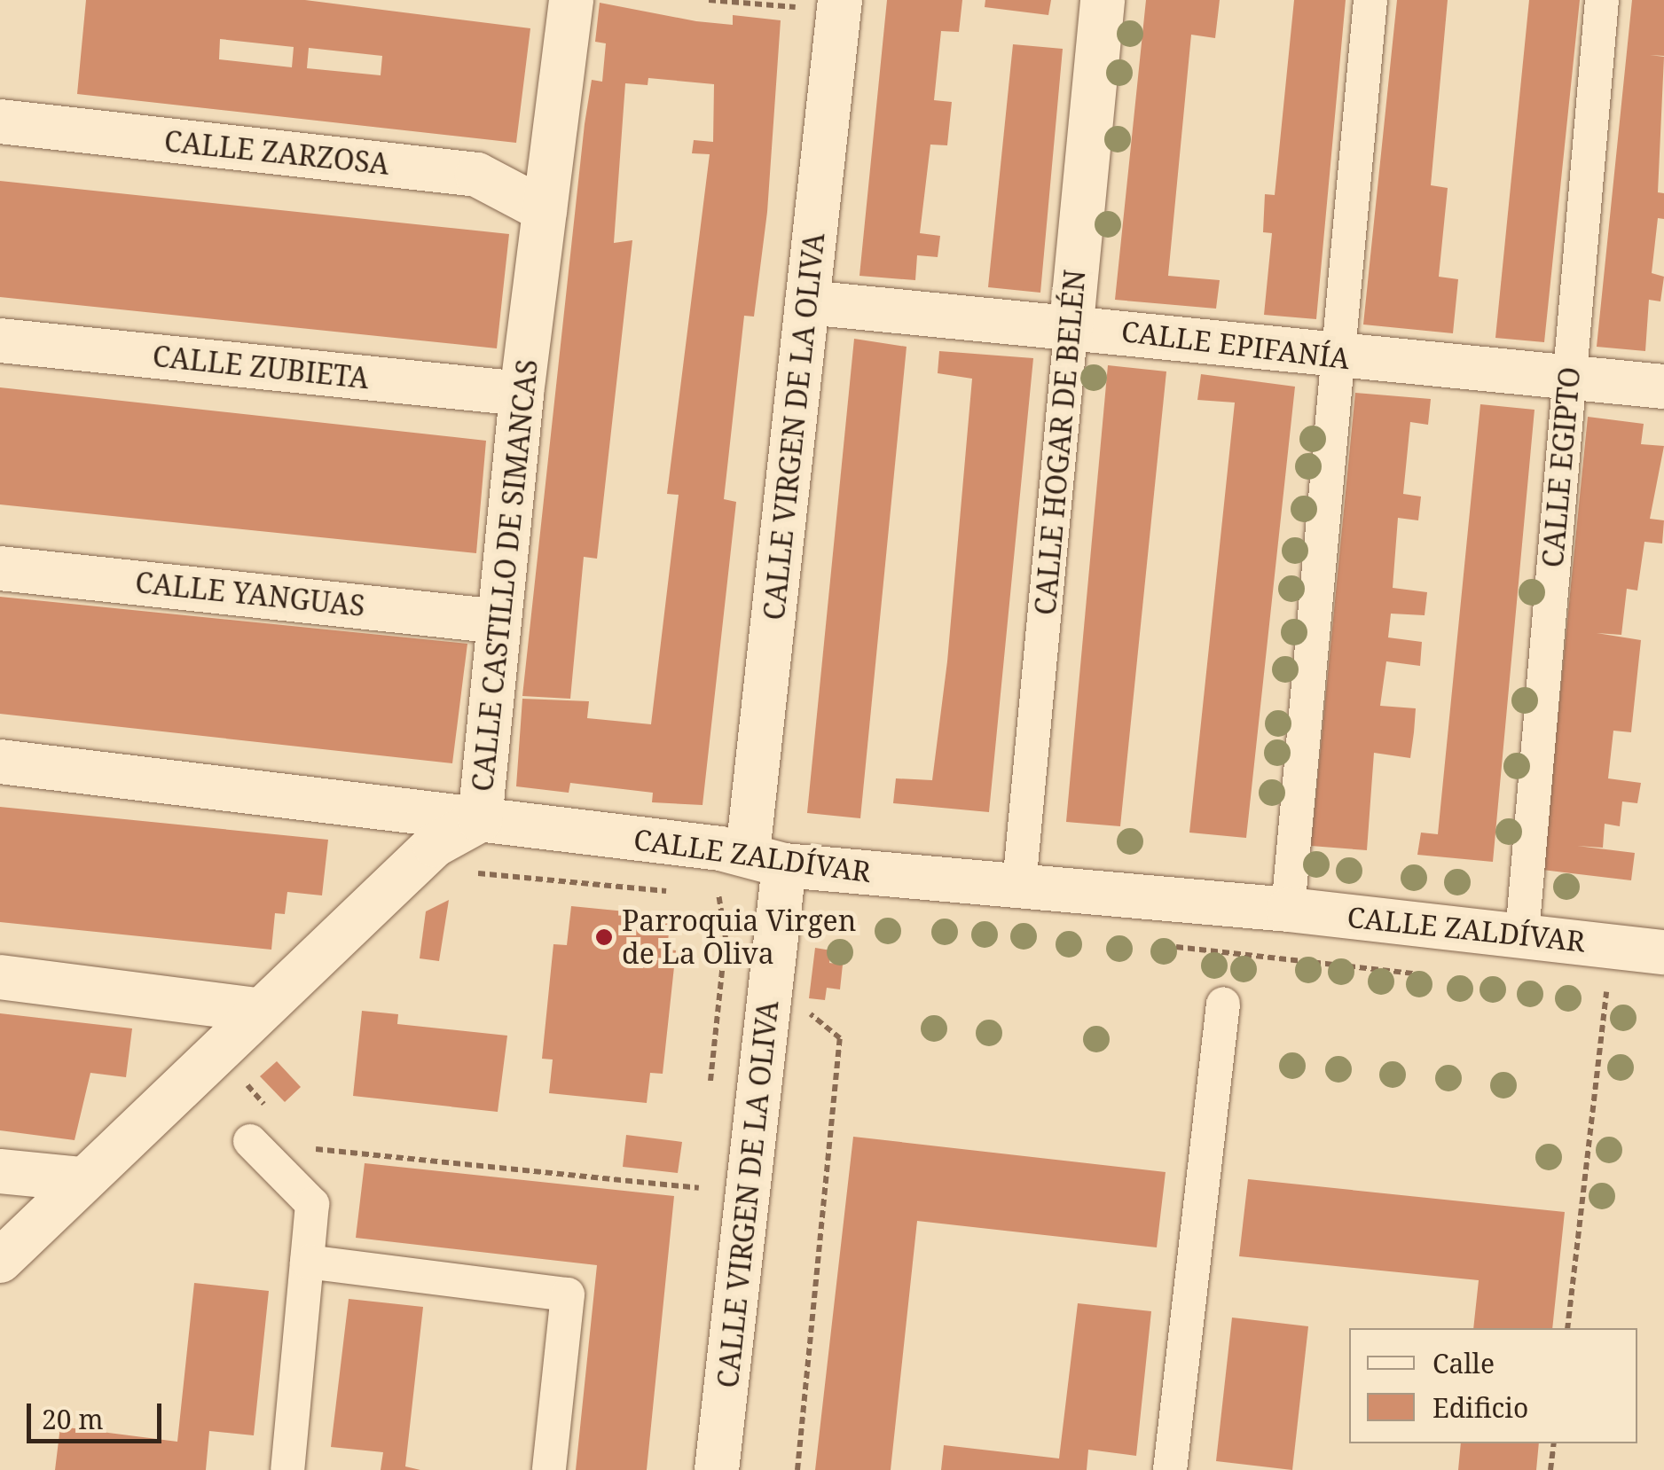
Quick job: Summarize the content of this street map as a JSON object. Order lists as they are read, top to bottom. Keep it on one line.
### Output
{"streets":{"street":["CALLE ZARZOSA","CALLE EPIFANÍA","CALLE ZUBIETA","CALLE VIRGEN DE LA OLIVA","CALLE HOGAR DE BELÉN","CALLE EGIPTO","CALLE CASTILLO DE SIMANCAS","CALLE YANGUAS","CALLE ZALDÍVAR"]},"crossings":[["CALLE ZARZOSA","CALLE CASTILLO DE SIMANCAS"],["CALLE EPIFANÍA","CALLE VIRGEN DE LA OLIVA"],["CALLE EPIFANÍA","CALLE HOGAR DE BELÉN"],["CALLE EPIFANÍA","CALLE EGIPTO"],["CALLE ZUBIETA","CALLE CASTILLO DE SIMANCAS"],["CALLE VIRGEN DE LA OLIVA","CALLE ZALDÍVAR"],["CALLE HOGAR DE BELÉN","CALLE ZALDÍVAR"],["CALLE EGIPTO","CALLE ZALDÍVAR"],["CALLE CASTILLO DE SIMANCAS","CALLE YANGUAS"],["CALLE CASTILLO DE SIMANCAS","CALLE ZALDÍVAR"]],"places":["Parroquia Virgen de La Oliva"],"legend":["Calle","Edificio"],"scale_bar":"20 m"}
